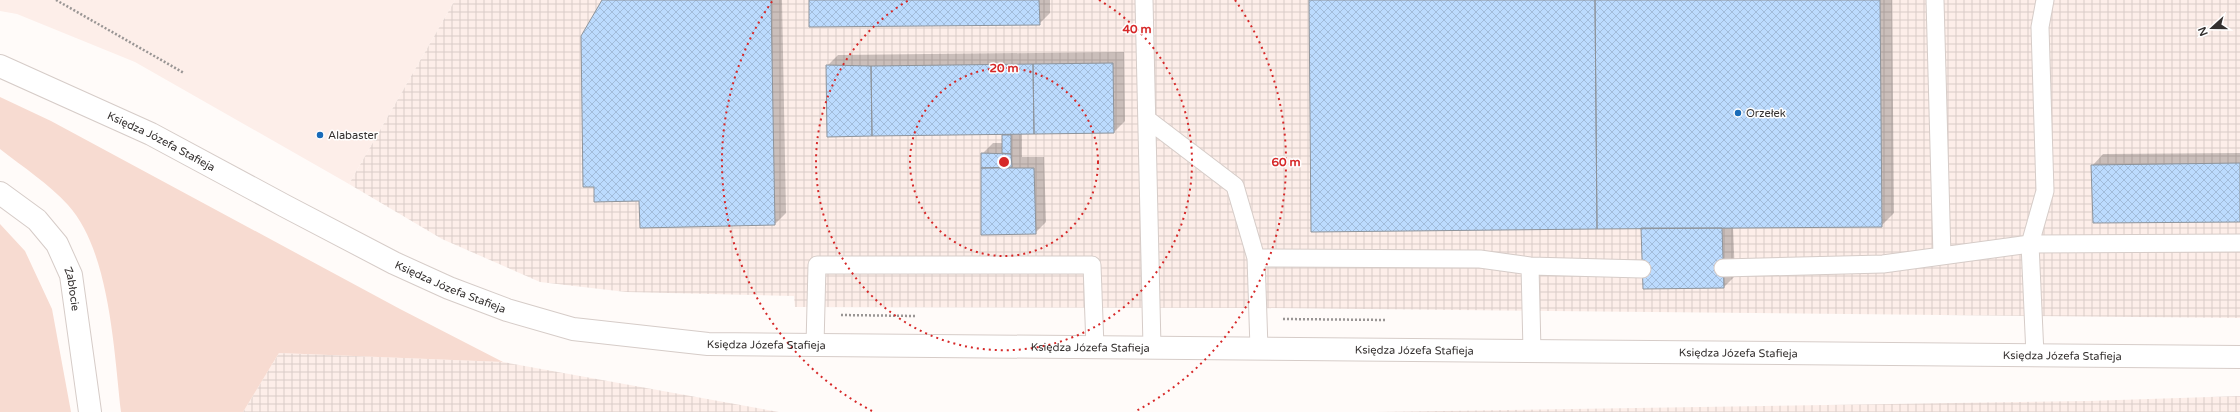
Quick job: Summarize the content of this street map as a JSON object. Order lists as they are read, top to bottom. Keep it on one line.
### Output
{"streets":{"street":["Księdza Józefa Stafieja","Zabłocie"]},"places":["Orzełek","Alabaster"],"north":"left","rings":["40 m","20 m","60 m"]}
